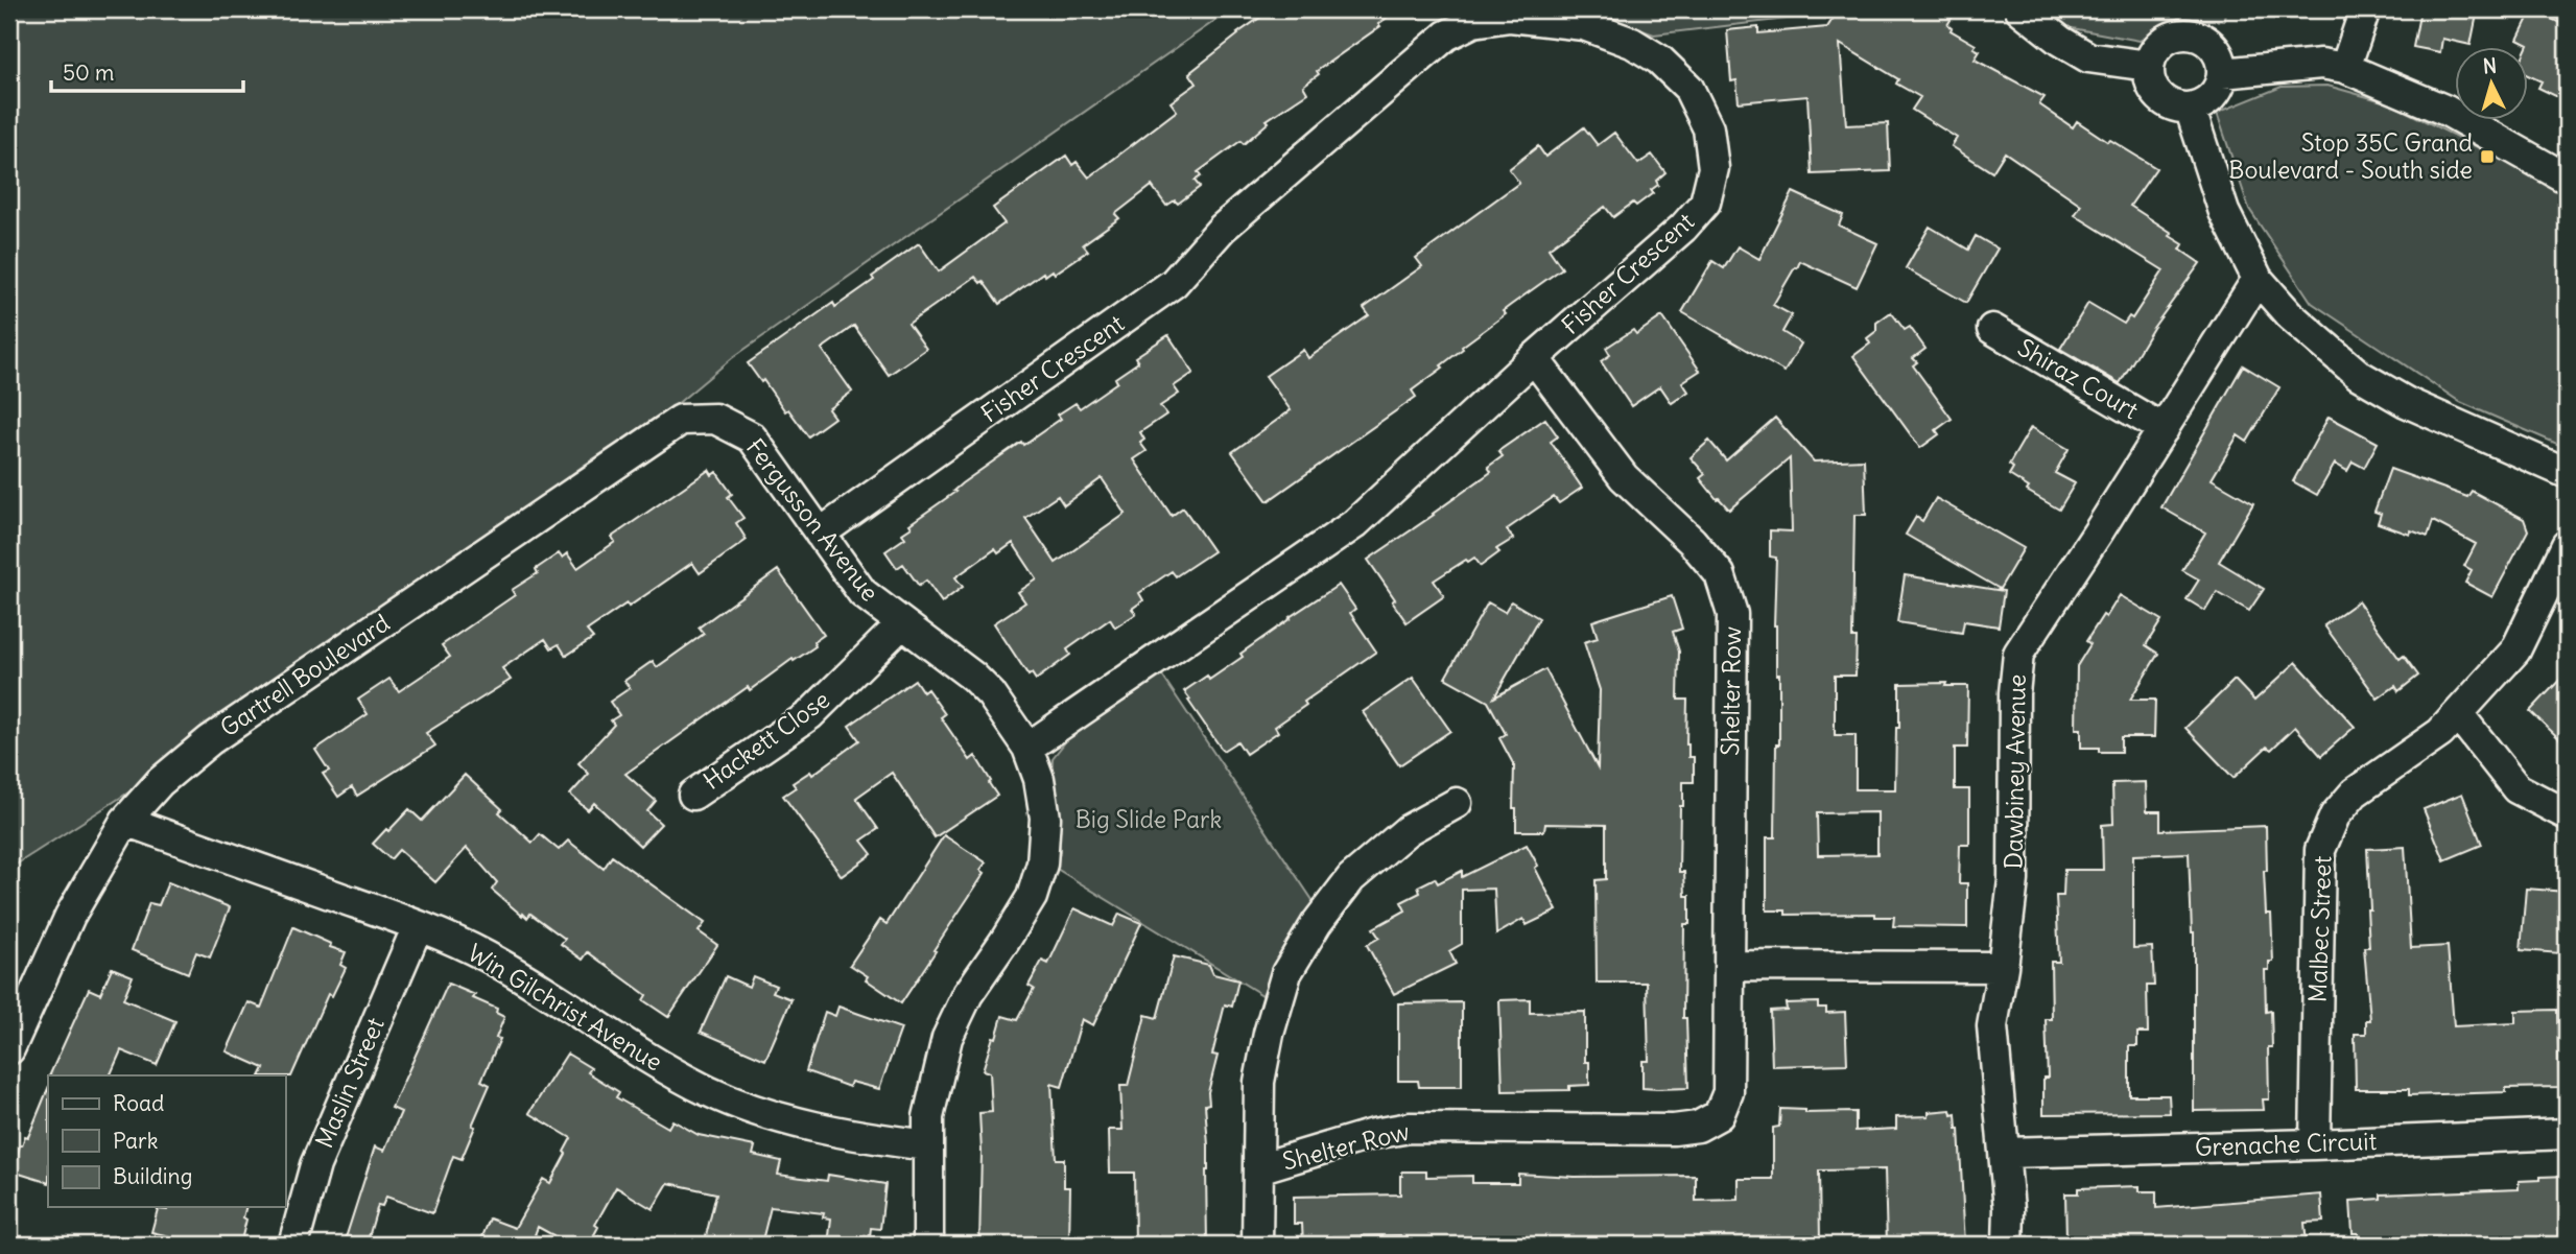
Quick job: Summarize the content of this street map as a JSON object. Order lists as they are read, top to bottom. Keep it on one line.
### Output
{"streets":{"street":["Fisher Crescent","Shiraz Court","Fergusson Avenue","Gartrell Boulevard","Shelter Row","Hackett Close","Dawbiney Avenue","Malbec Street","Win Gilchrist Avenue","Maslin Street","Grenache Circuit"]},"crossings":[["Fisher Crescent","Fergusson Avenue"],["Fisher Crescent","Shelter Row"],["Shiraz Court","Dawbiney Avenue"],["Fergusson Avenue","Gartrell Boulevard"],["Fergusson Avenue","Hackett Close"],["Fergusson Avenue","Win Gilchrist Avenue"],["Gartrell Boulevard","Win Gilchrist Avenue"],["Dawbiney Avenue","Grenache Circuit"],["Malbec Street","Grenache Circuit"],["Win Gilchrist Avenue","Maslin Street"]],"parks":["Big Slide Park"],"places":{"transit":["Stop 35C Grand Boulevard - South side"]},"legend":["Road","Park","Building"],"scale_bar":"50 m","north":"top"}
